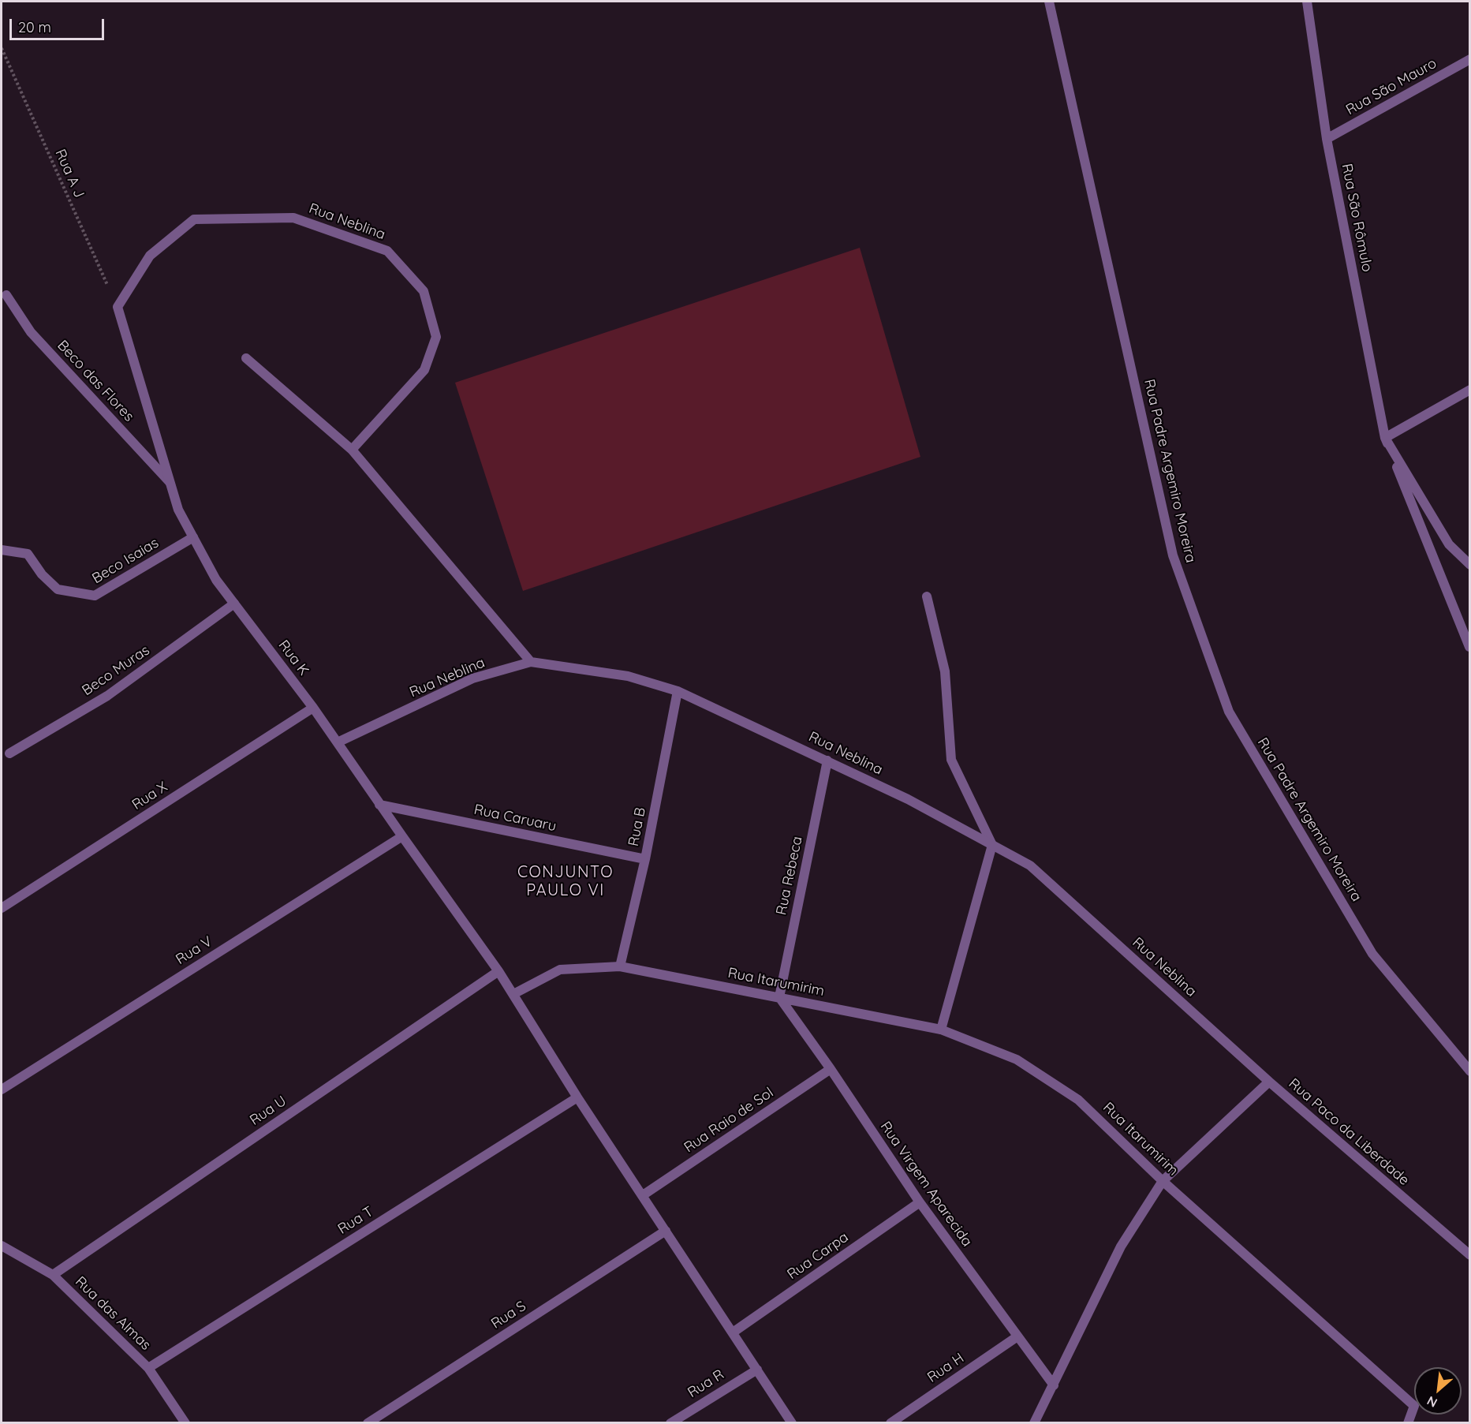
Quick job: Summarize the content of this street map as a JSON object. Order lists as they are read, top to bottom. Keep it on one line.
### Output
{"streets":{"street":["Rua São Mauro","Rua São Rômulo","Rua Neblina","Beco das Flores","Rua Padre Argemiro Moreira","Beco Isaias","Rua K","Beco Muras","Rua X","Rua Caruaru","Rua B","Rua Rebeca","Rua V","Rua Itarumirim","Rua U","Rua Raio de Sol","Rua Paco da Liberdade","Rua Virgem Aparecida","Rua T","Rua Carpa","Rua das Almas","Rua S","Rua H","Rua R"],"path":["Rua A J"]},"crossings":[["Rua São Mauro","Rua São Rômulo"],["Rua A J","Rua Neblina"],["Rua A J","Rua K"],["Rua Neblina","Rua K"],["Rua Neblina","Rua B"],["Rua Neblina","Rua Rebeca"],["Rua Neblina","Rua Paco da Liberdade"],["Beco das Flores","Rua K"],["Beco Isaias","Rua K"],["Rua K","Beco Muras"],["Rua K","Rua X"],["Rua K","Rua Caruaru"],["Rua K","Rua V"],["Rua K","Rua Itarumirim"],["Rua K","Rua U"],["Rua Caruaru","Rua B"],["Rua B","Rua Itarumirim"],["Rua Rebeca","Rua Itarumirim"],["Rua Rebeca","Rua Virgem Aparecida"],["Rua Itarumirim","Rua Paco da Liberdade"],["Rua Itarumirim","Rua Virgem Aparecida"],["Rua U","Rua das Almas"],["Rua Raio de Sol","Rua Virgem Aparecida"],["Rua Paco da Liberdade","Rua Virgem Aparecida"],["Rua Virgem Aparecida","Rua Carpa"],["Rua Virgem Aparecida","Rua H"],["Rua T","Rua das Almas"]],"districts":["CONJUNTO PAULO VI"],"scale_bar":"20 m","north":"bottom left"}
